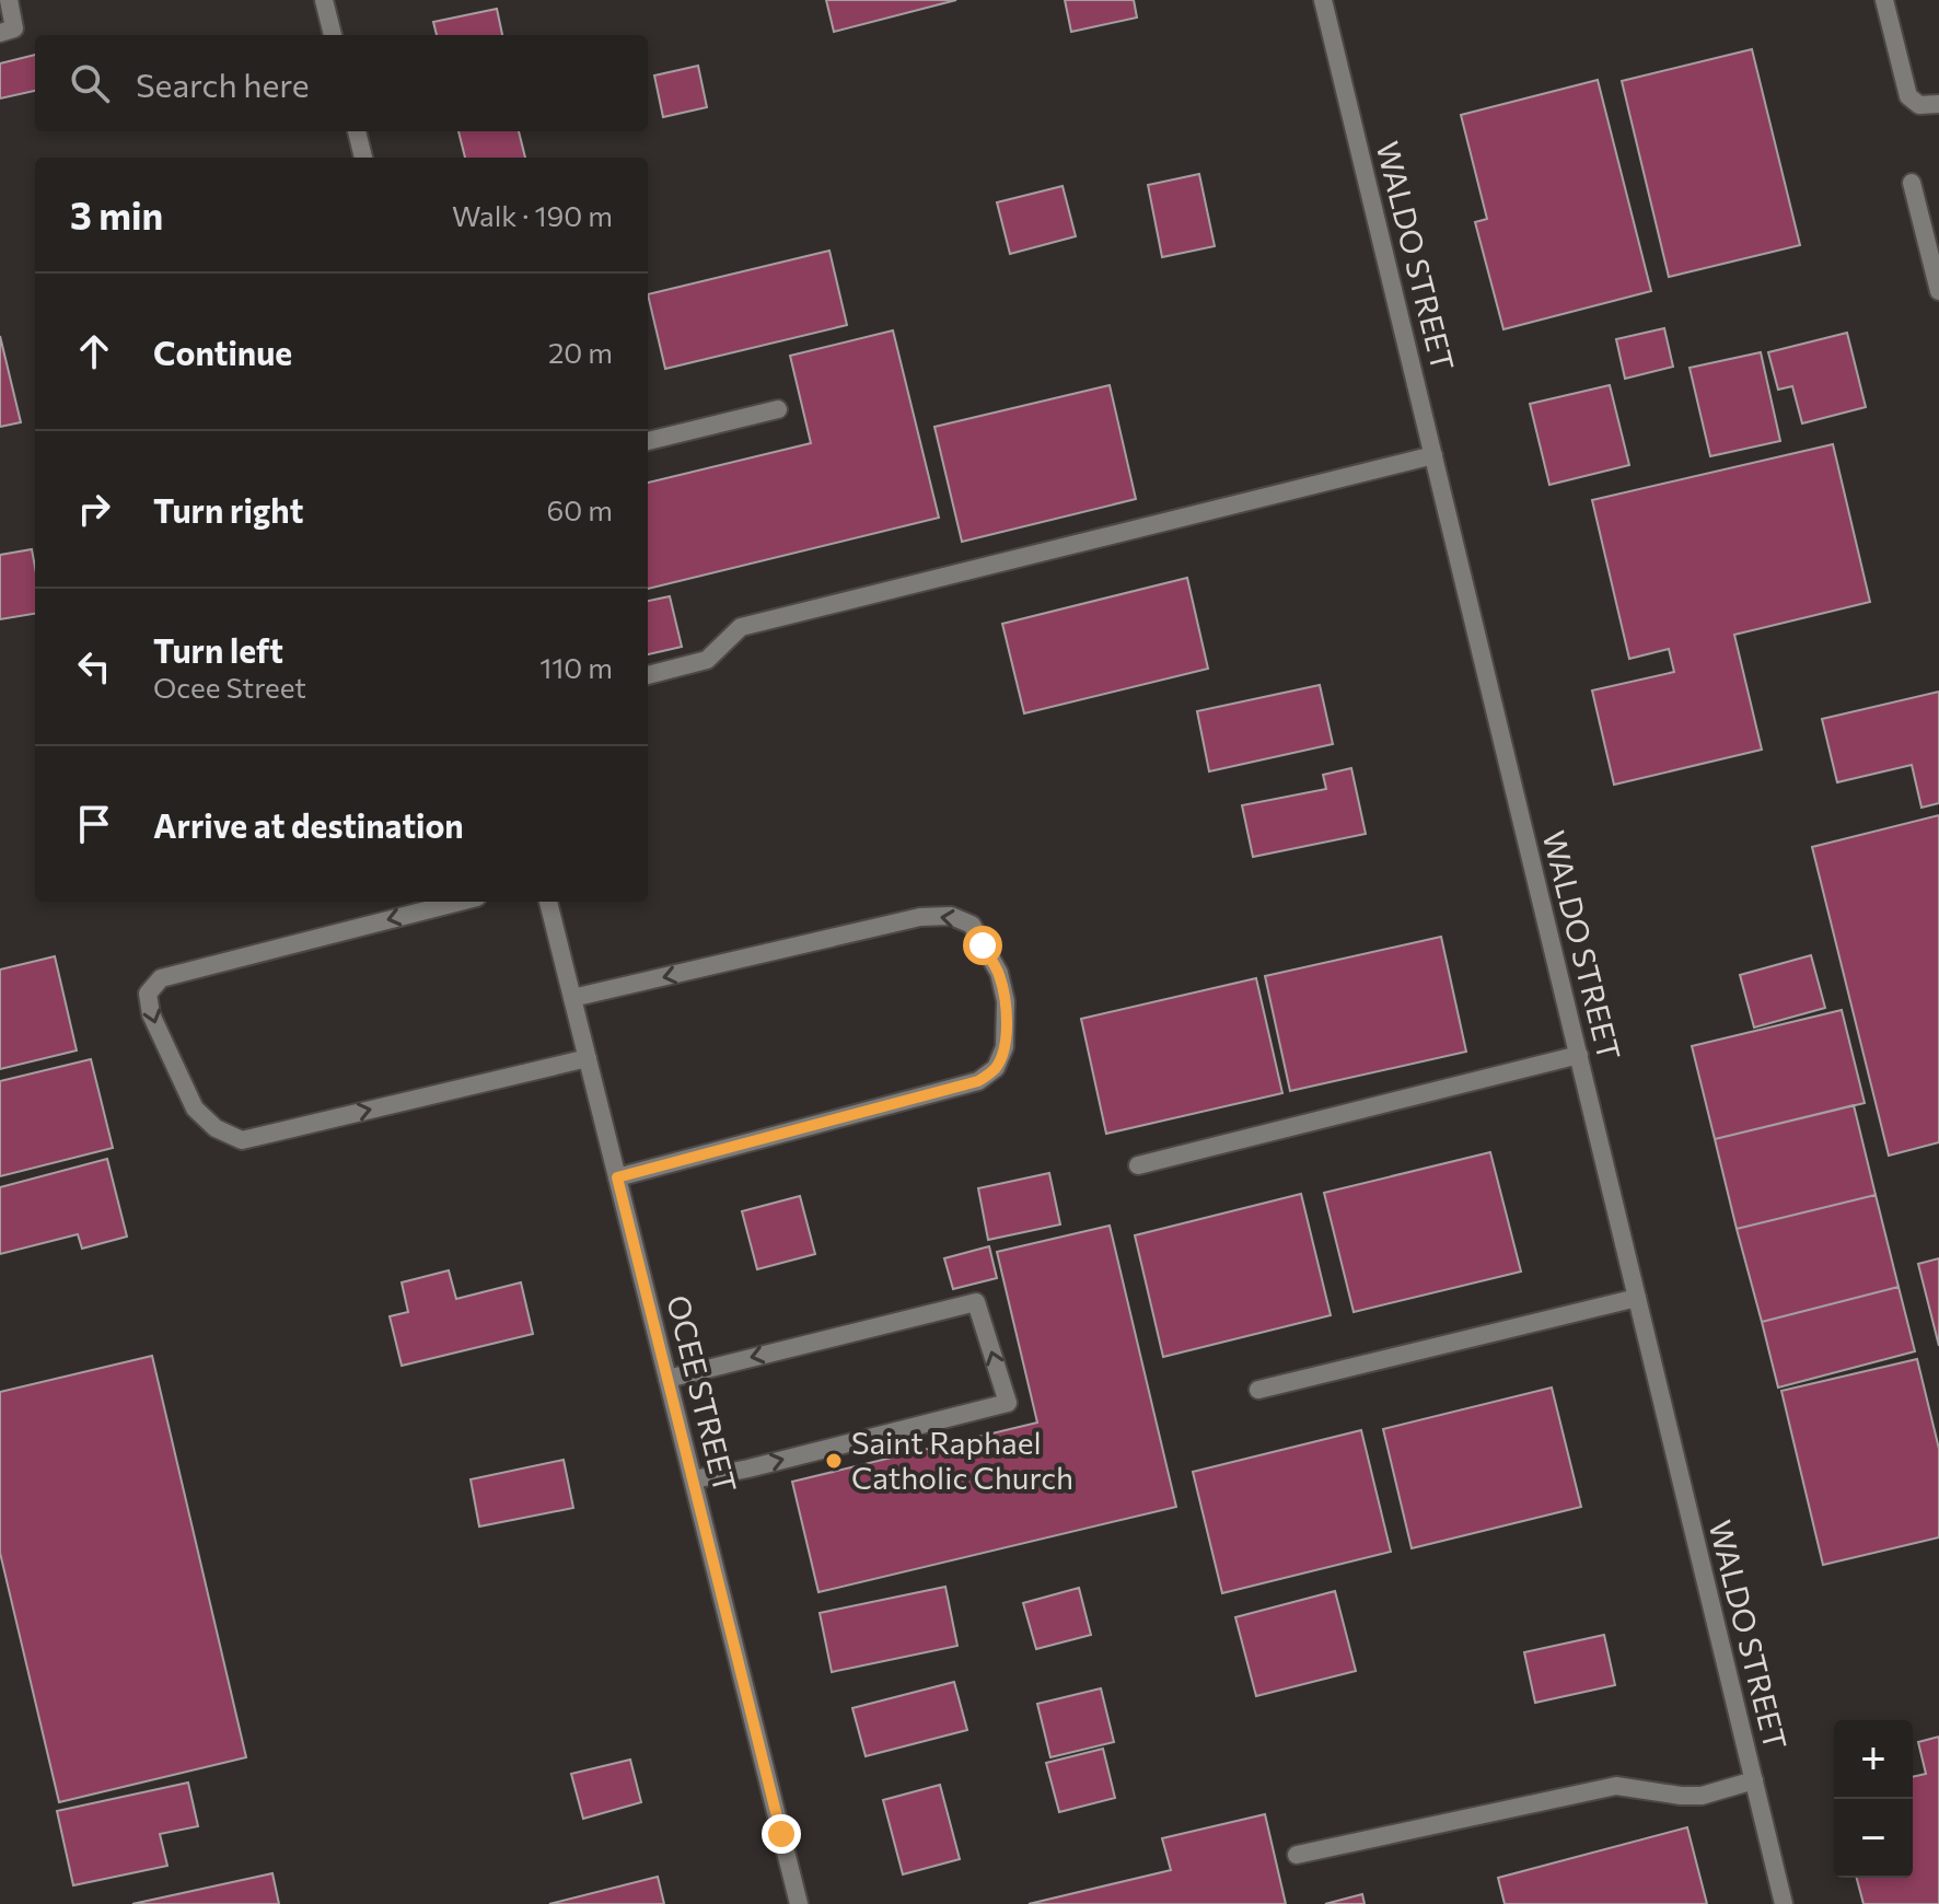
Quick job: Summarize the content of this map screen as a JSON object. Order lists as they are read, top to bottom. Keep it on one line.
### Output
{"streets":{"street":["WALDO STREET","OCEE STREET"]},"places":["Saint Raphael Catholic Church"],"page":{"search":"Search here","heading":["3 min","Walk · 190 m"],"list":[["Continue","20 m"],["Turn right","60 m"],["Turn left","Ocee Street","110 m"],"Arrive at destination"],"map_buttons":["+","−"]}}
